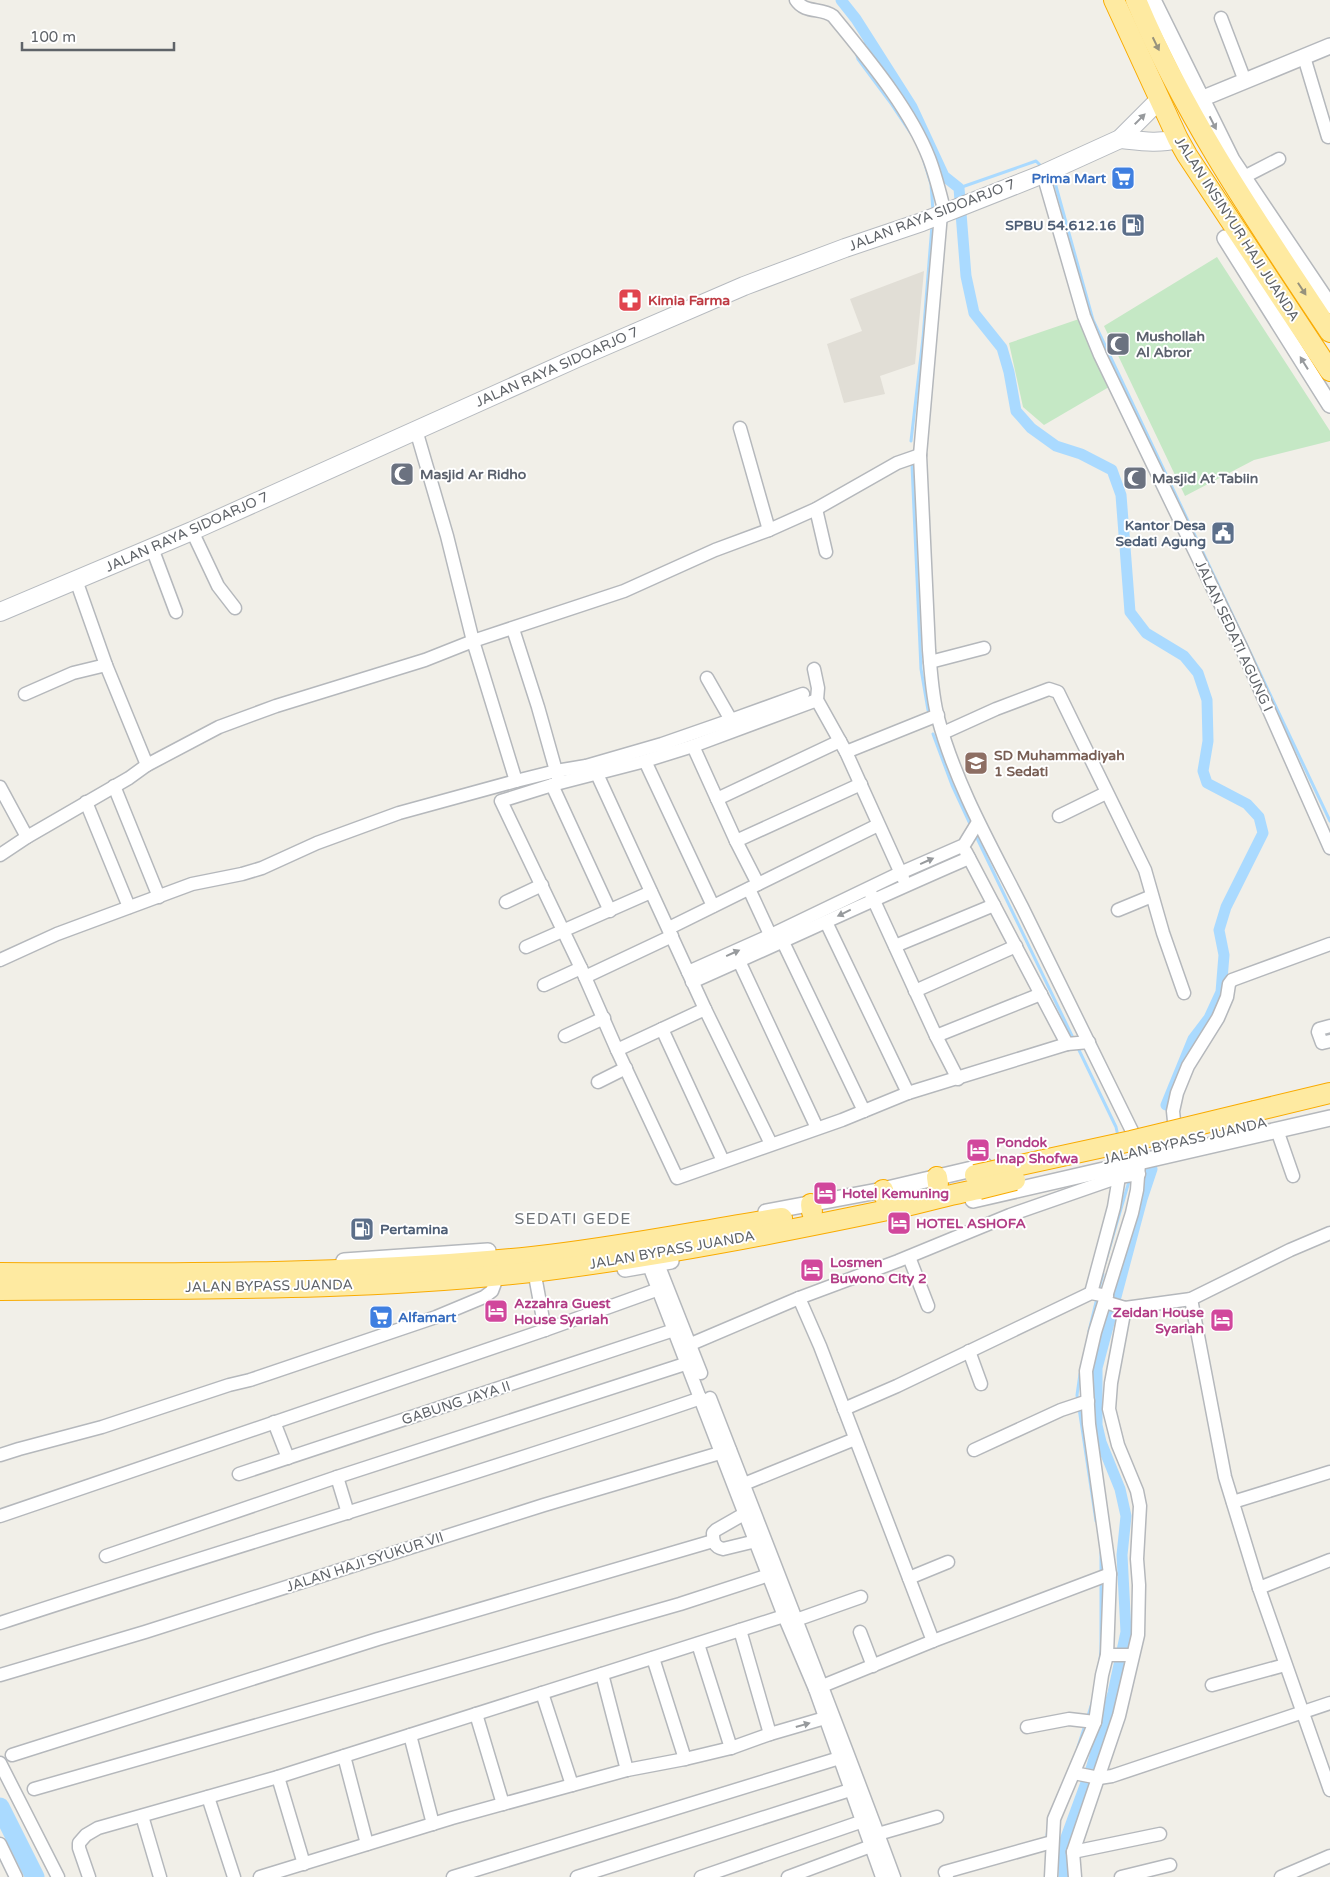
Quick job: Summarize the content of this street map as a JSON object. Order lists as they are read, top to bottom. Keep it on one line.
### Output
{"streets":{"highway":["JALAN INSINYUR HAJI JUANDA","JALAN BYPASS JUANDA"],"main road":["JALAN RAYA SIDOARJO 7"],"street":["JALAN SEDATI AGUNG I","GABUNG JAYA II","JALAN HAJI SYUKUR VII"]},"crossings":[["JALAN RAYA SIDOARJO 7","JALAN INSINYUR HAJI JUANDA"],["JALAN RAYA SIDOARJO 7","JALAN SEDATI AGUNG I"]],"districts":["SEDATI GEDE"],"places":{"supermarket":["Prima Mart","Alfamart"],"fuel station":["SPBU 54.612.16","Pertamina"],"pharmacy":["Kimia Farma"],"mosque":["Mushollah Al Abror","Masjid Ar Ridho","Masjid At Tabiin"],"public building":["Kantor Desa Sedati Agung"],"school or university":["SD Muhammadiyah 1 Sedati"],"hotel":["Pondok Inap Shofwa","Hotel Kemuning","HOTEL ASHOFA","Losmen Buwono City 2","Azzahra Guest House Syariah","Zeidan House Syariah"]},"scale_bar":"100 m"}
